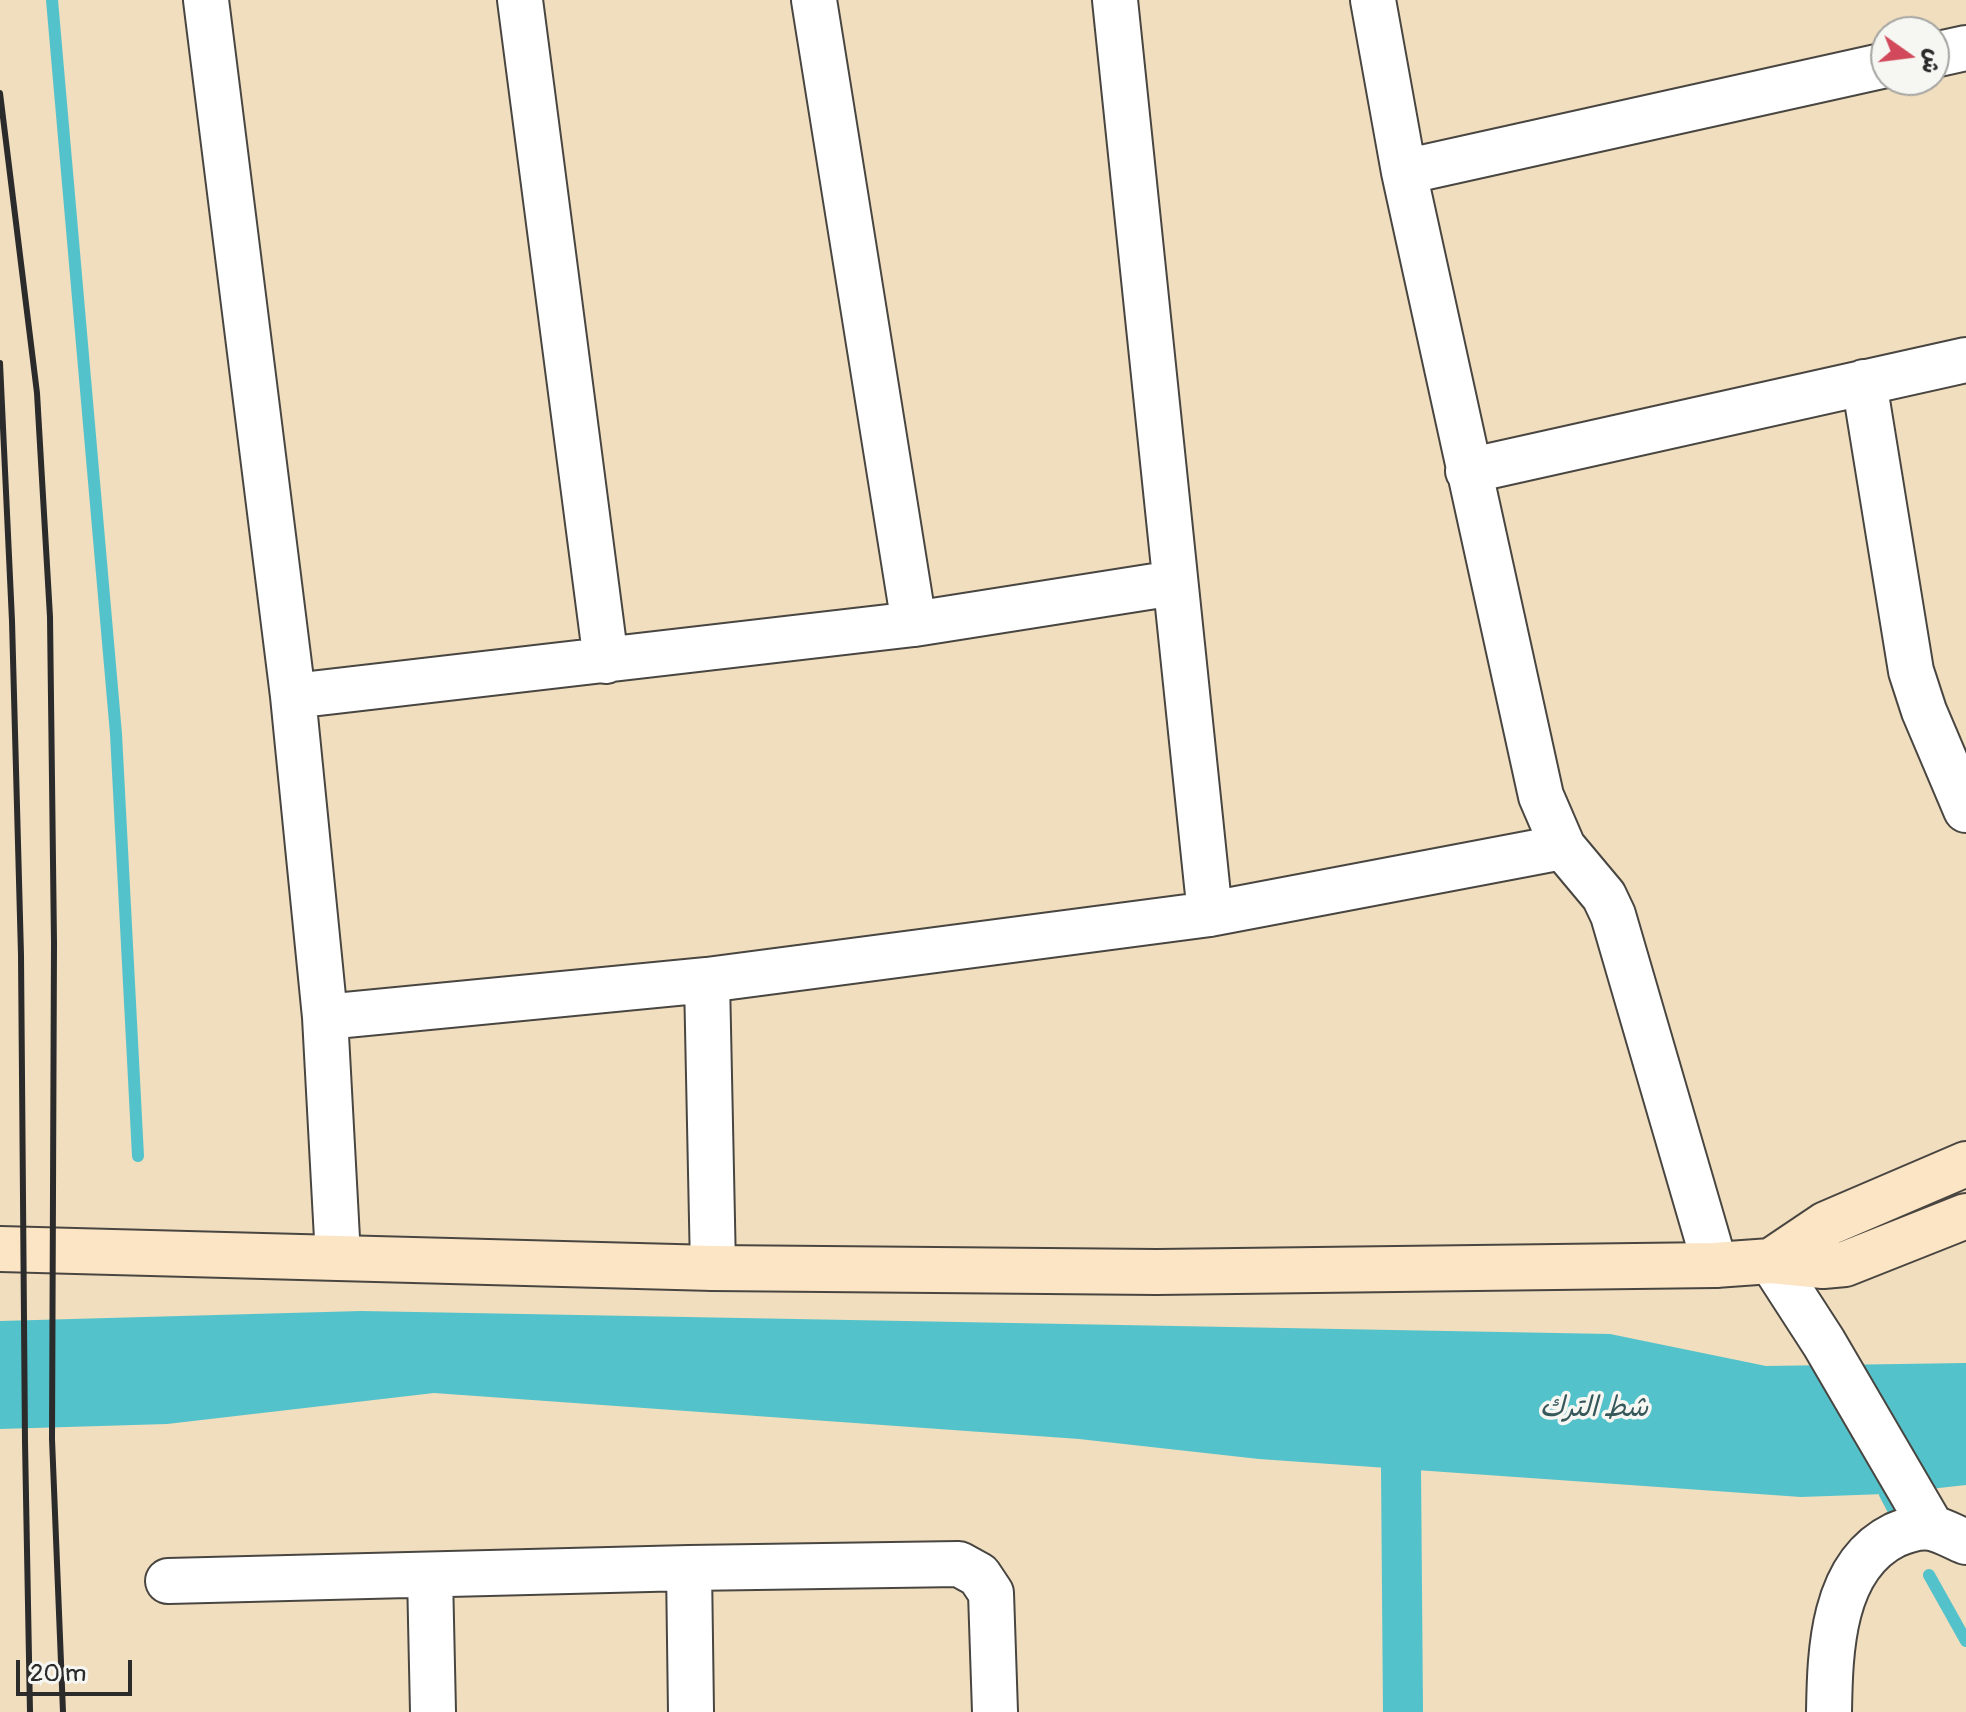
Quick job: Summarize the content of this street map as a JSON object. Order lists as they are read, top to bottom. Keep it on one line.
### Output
{"water":["شط الترك"],"scale_bar":"20 m","north":"right"}
